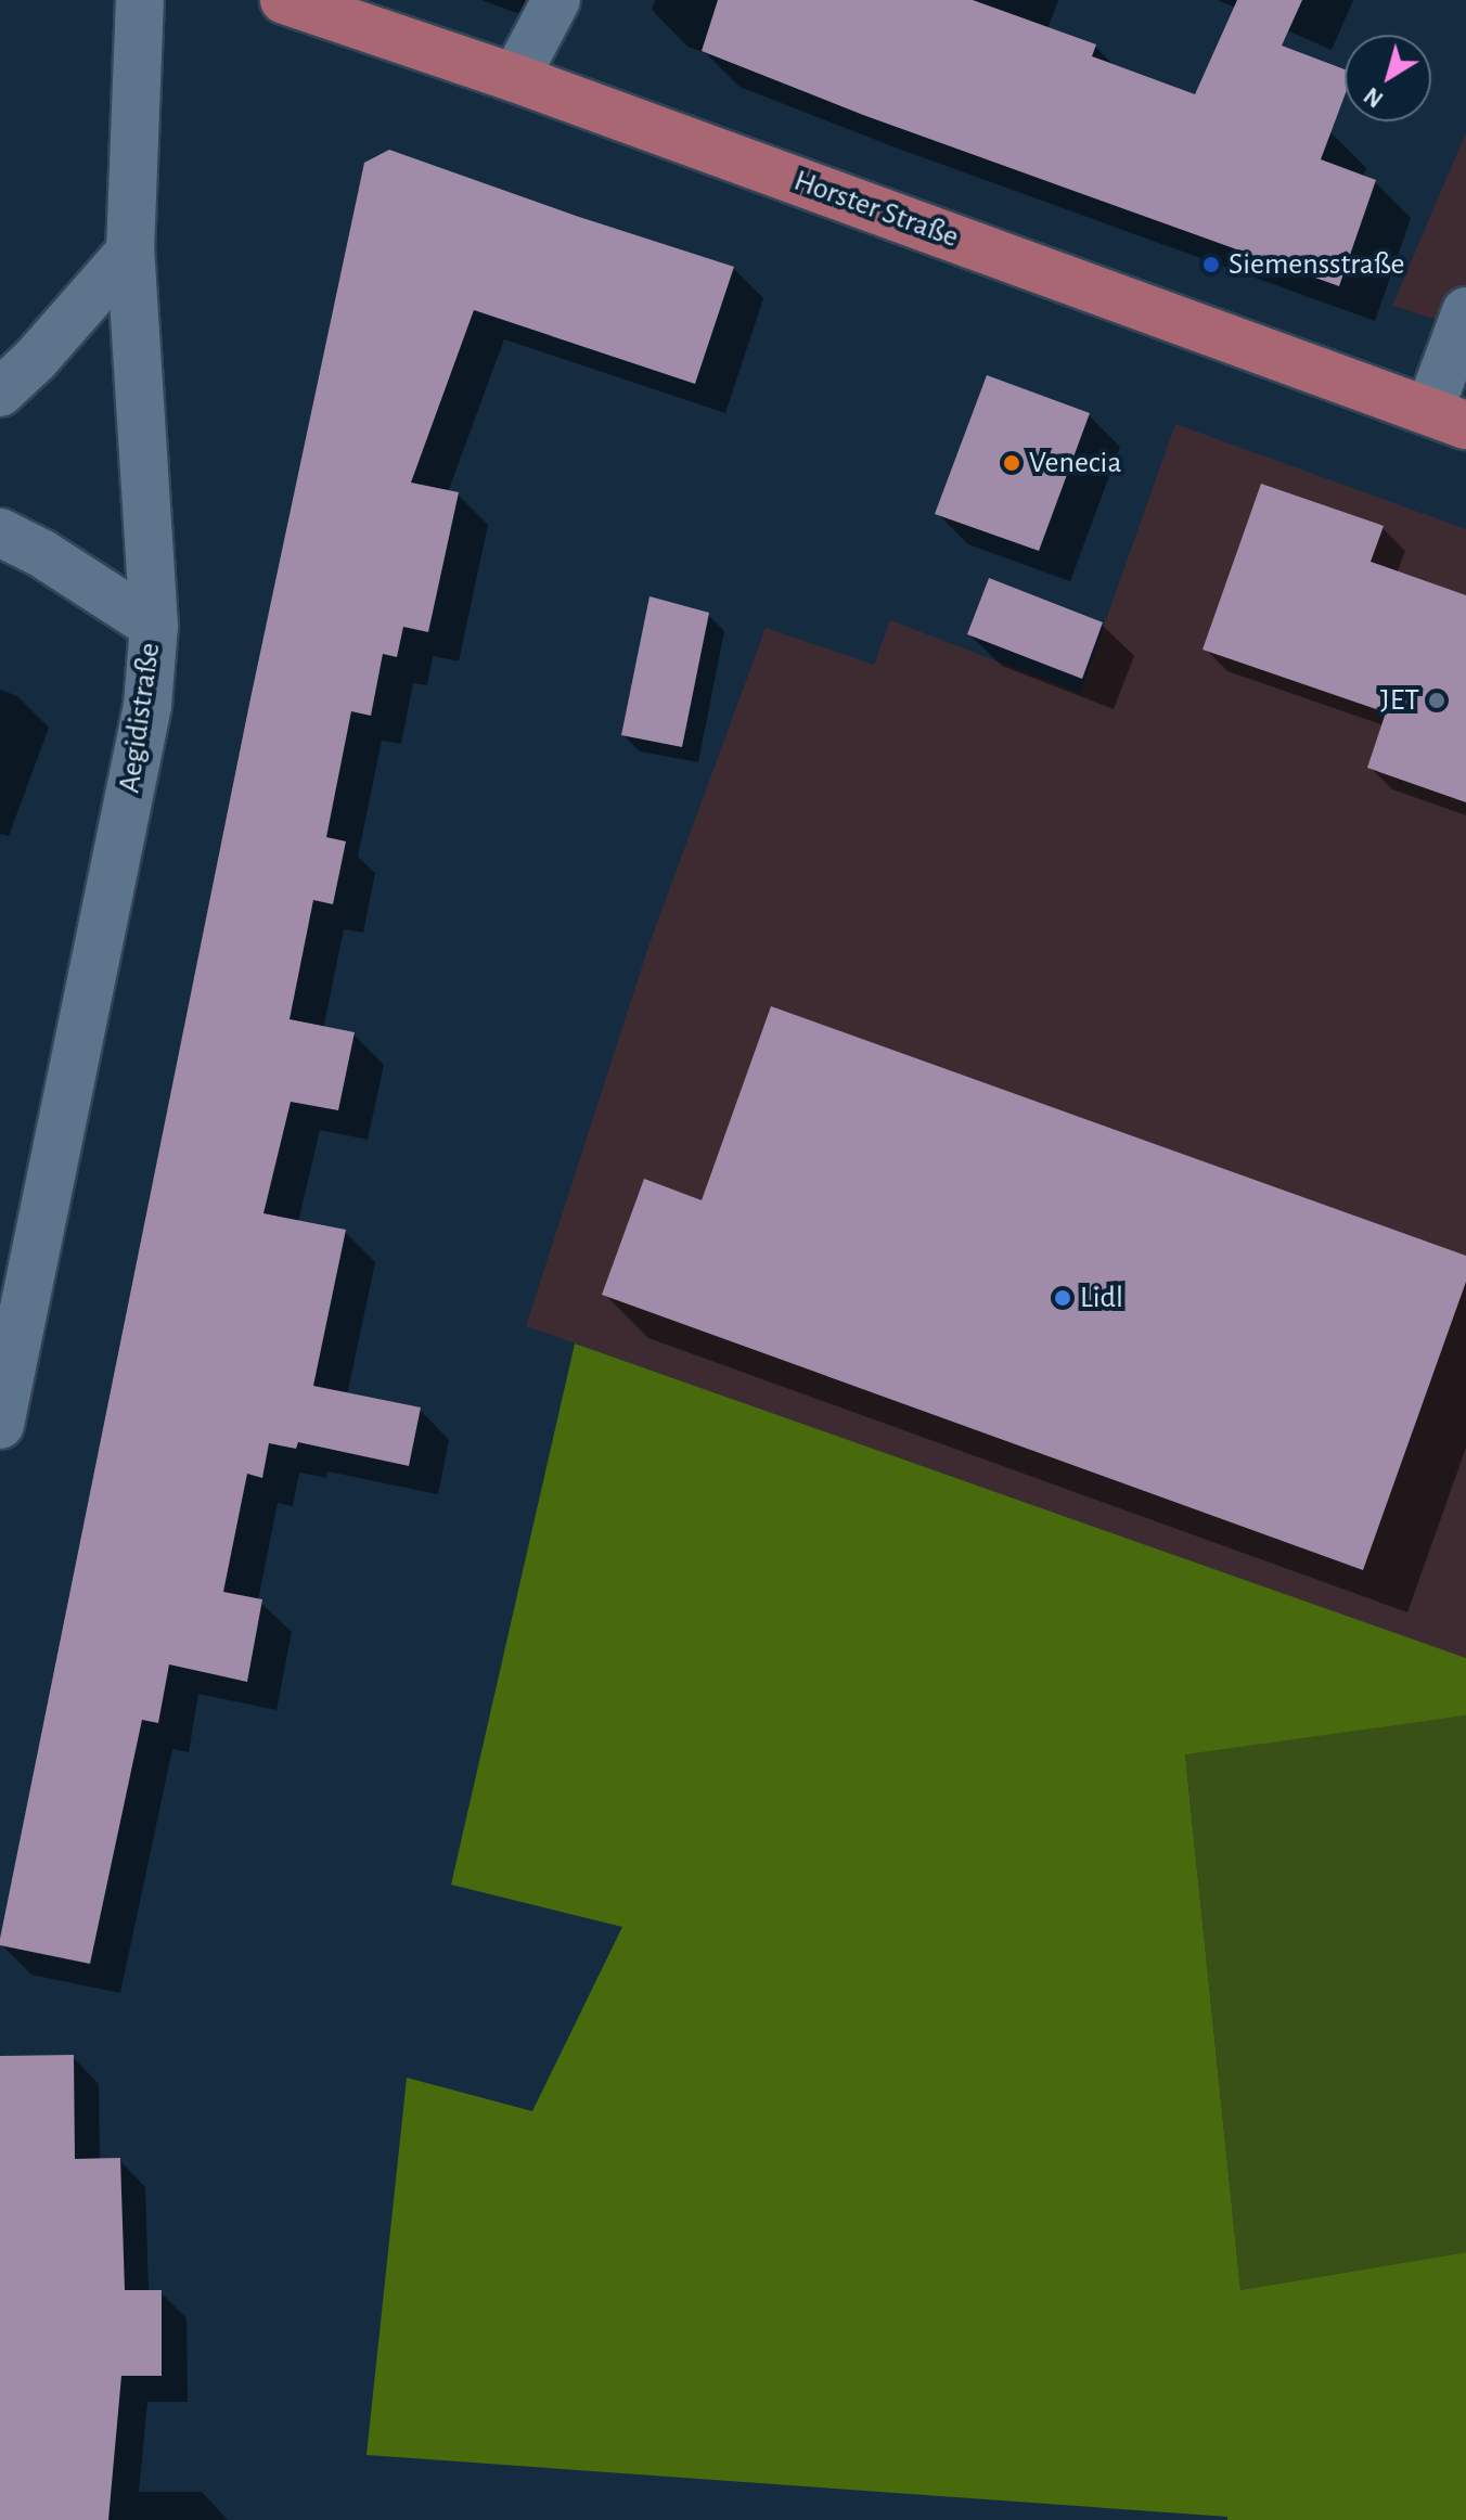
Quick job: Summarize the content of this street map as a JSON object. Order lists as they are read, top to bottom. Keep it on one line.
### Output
{"streets":{"main road":["Horster Straße"],"street":["Aegidistraße"]},"places":["Siemensstraße","Venecia","JET","Lidl"],"north":"bottom left"}
